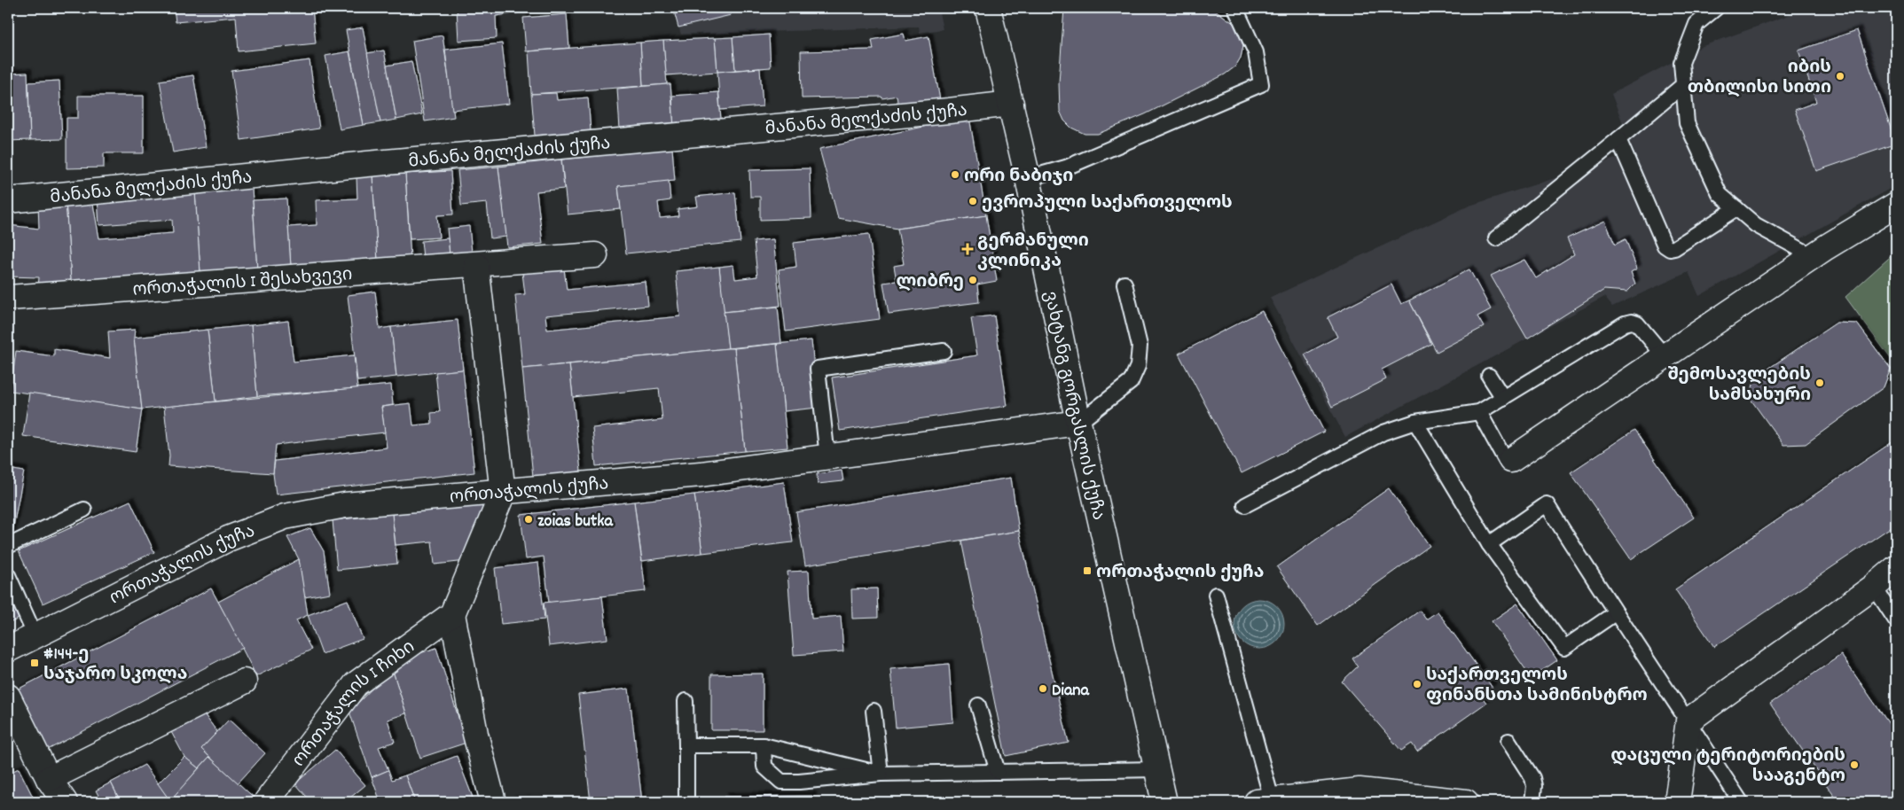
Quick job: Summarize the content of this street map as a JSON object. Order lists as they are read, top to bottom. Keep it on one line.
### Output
{"streets":{"street":["მანანა მელქაძის ქუჩა","ორთაჭალის I შესახვევი","ვახტანგ გორგასლის ქუჩა","ორთაჭალის ქუჩა","ორთაჭალის I ჩიხი"]},"crossings":[["მანანა მელქაძის ქუჩა","ვახტანგ გორგასლის ქუჩა"],["ვახტანგ გორგასლის ქუჩა","ორთაჭალის ქუჩა"]],"places":{"other":["იბის თბილისი სითი","ორი ნაბიჯი","ევროპული საქართველოს","ლიბრე","შემოსავლების სამსახური","zoias butka","საქართველოს ფინანსთა სამინისტრო","Diana","დაცული ტერიტორიების სააგენტო"],"health":["გერმანული კლინიკა"],"transit":["ორთაჭალის ქუჩა","#144-ე საჯარო სკოლა"]}}
